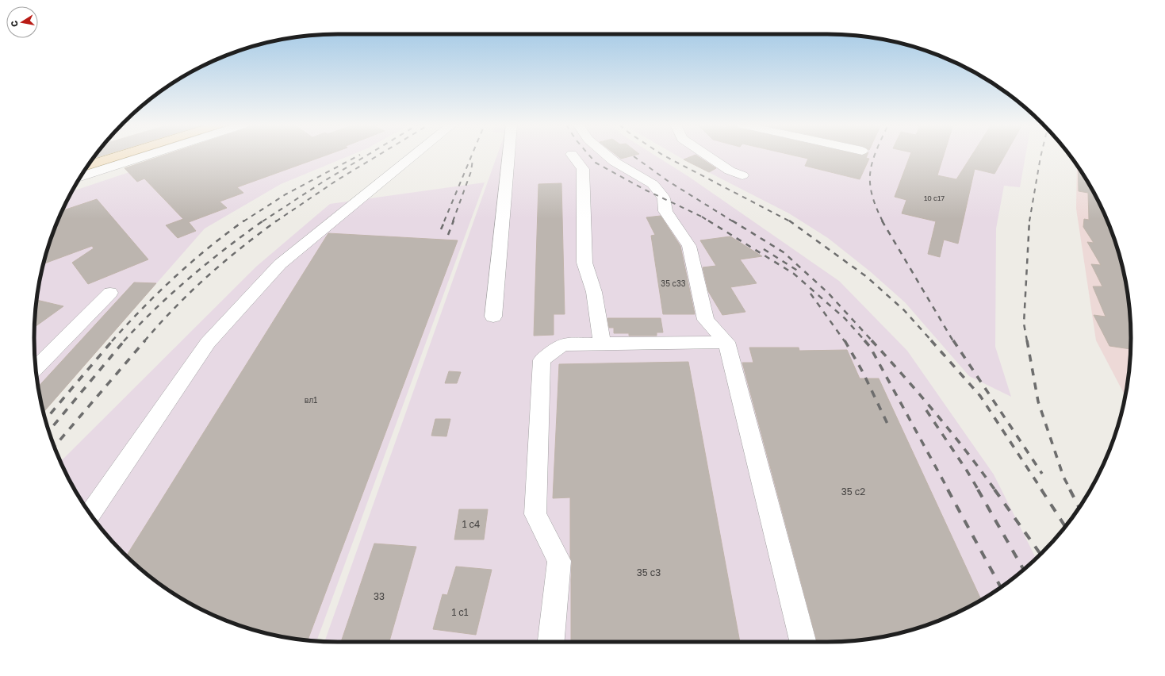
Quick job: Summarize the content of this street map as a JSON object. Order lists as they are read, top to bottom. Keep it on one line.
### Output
{"house_numbers":["10 с17","35 с33","вл1","35 с2","1 с4","35 с3","33","1 с1"],"north":"left"}
